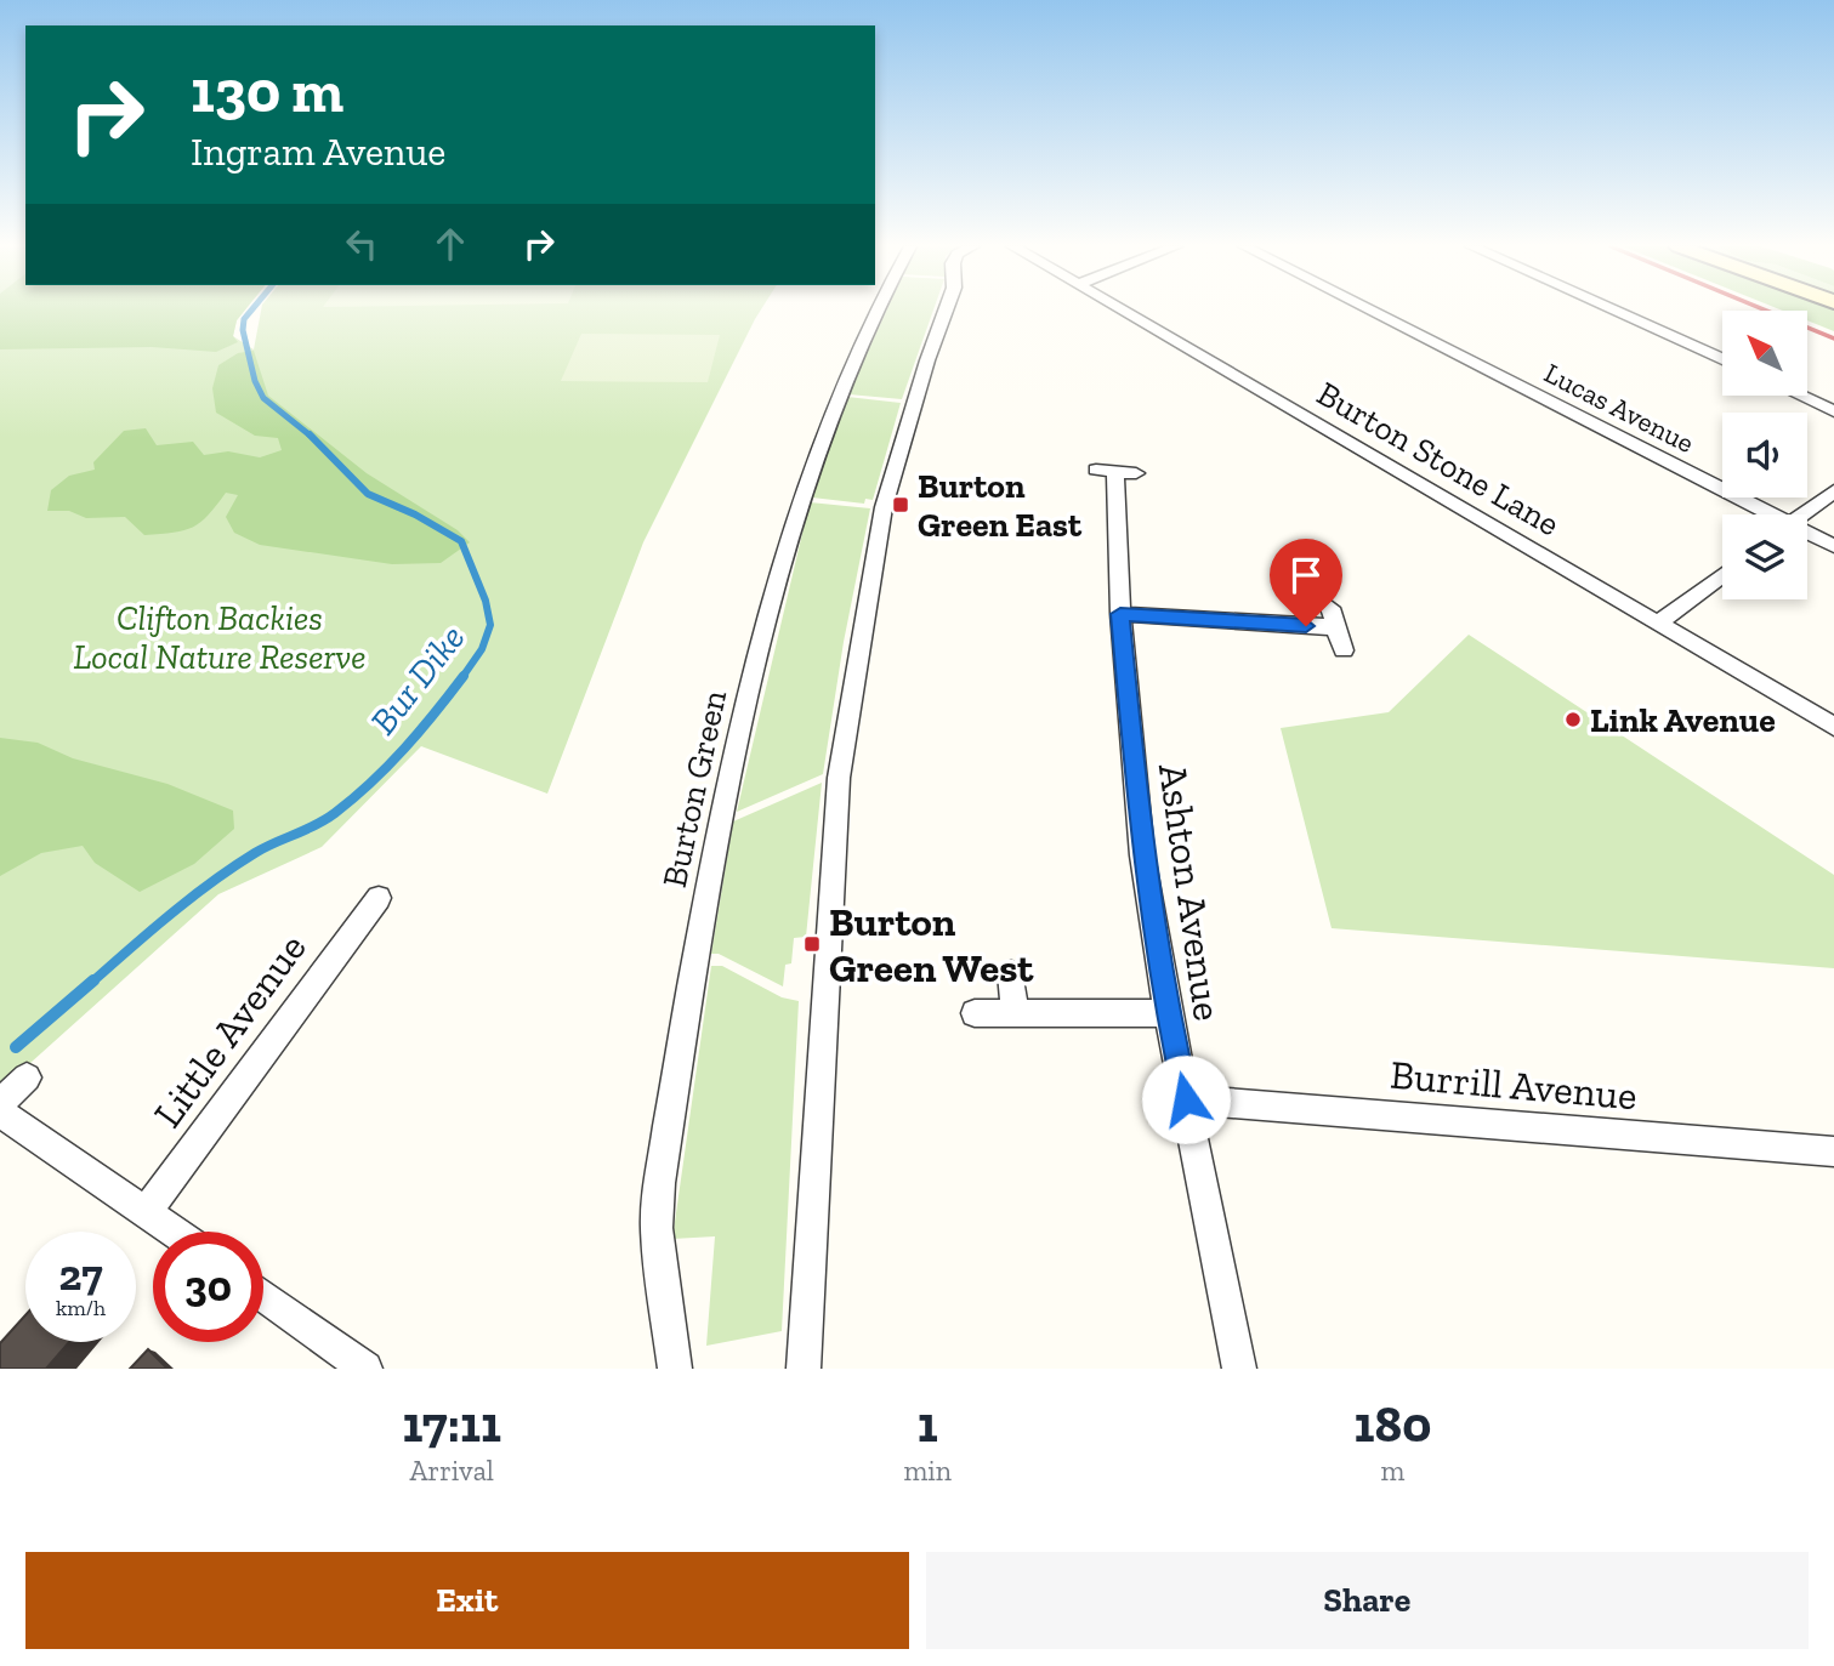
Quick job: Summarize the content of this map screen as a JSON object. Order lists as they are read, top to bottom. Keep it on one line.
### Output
{"streets":{"street":["Lucas Avenue","Burton Stone Lane","Burton Green","Ashton Avenue","Little Avenue","Burrill Avenue"]},"crossings":[["Ashton Avenue","Burrill Avenue"]],"water":["Bur Dike"],"parks":["Clifton Backies Local Nature Reserve"],"places":{"transit":["Burton Green East","Burton Green West"],"other":["Link Avenue"]},"north":"top left","page":{"turn":["130 m","Ingram Avenue"],"speed":"27 km/h","limit":"30","eta":["17:11","Arrival","1","min","180","m"],"buttons":["Exit","Share"]}}
